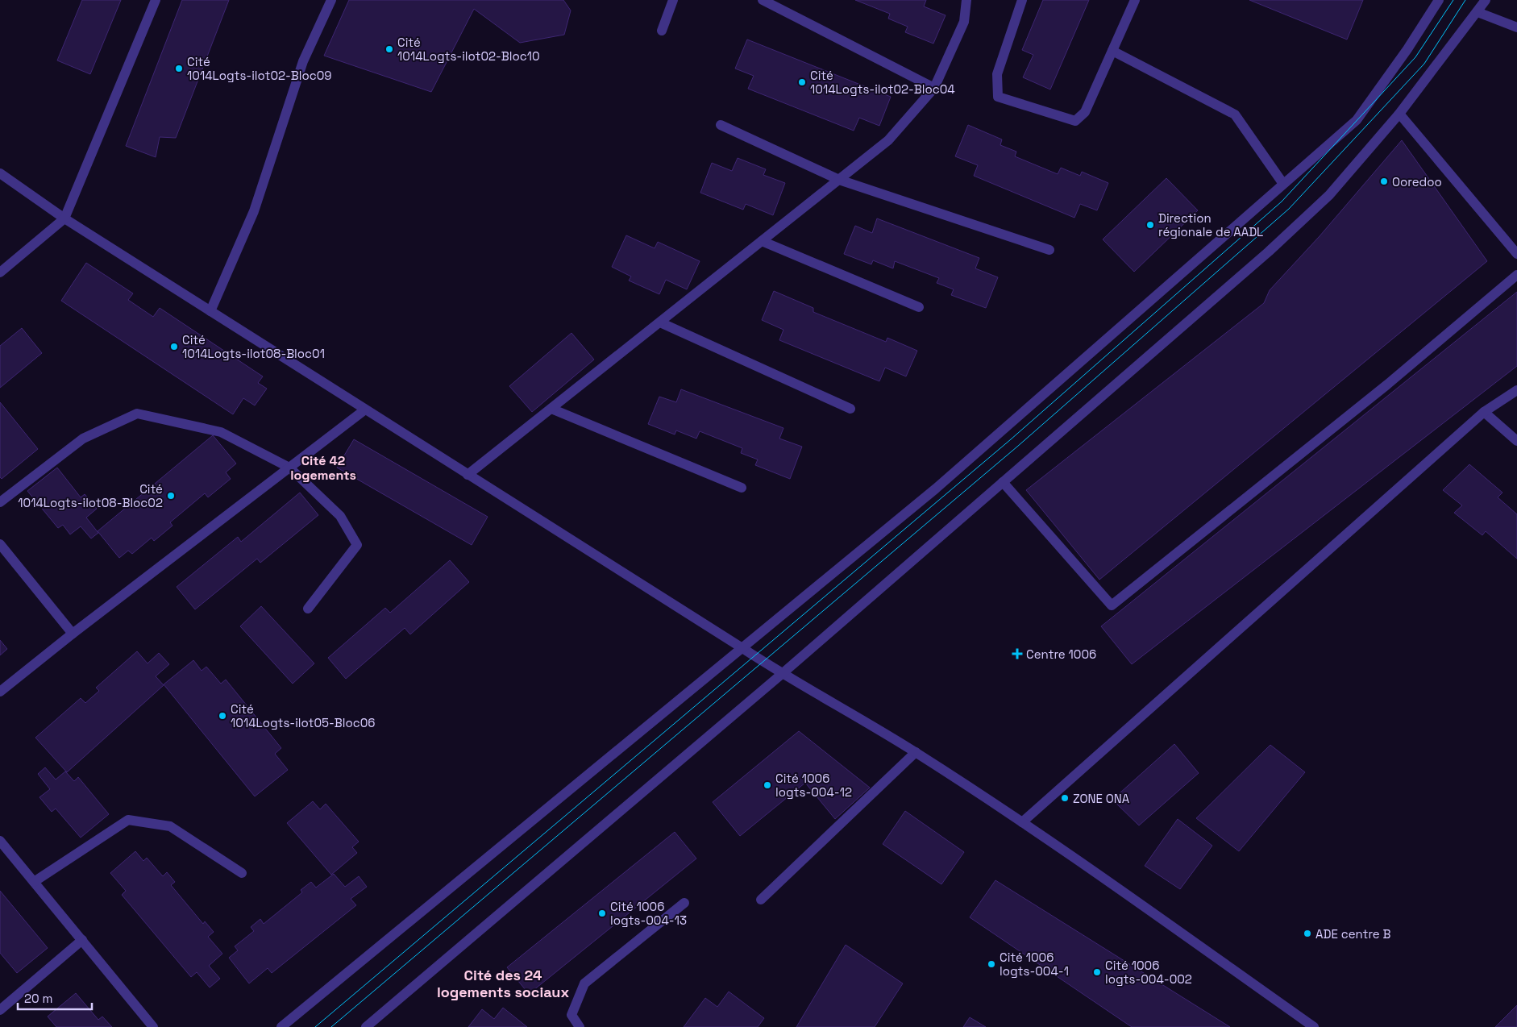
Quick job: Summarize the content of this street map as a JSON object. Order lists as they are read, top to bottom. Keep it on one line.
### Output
{"districts":["Cité 42 logements","Cité des 24 logements sociaux"],"places":{"other":["Cité 1014Logts-ilot02-Bloc10","Cité 1014Logts-ilot02-Bloc09","Cité 1014Logts-ilot02-Bloc04","Ooredoo","Direction régionale de AADL","Cité 1014Logts-ilot08-Bloc01","Cité 1014Logts-ilot08-Bloc02","Cité 1014Logts-ilot05-Bloc06","Cité 1006 logts-004-12","ZONE ONA","Cité 1006 logts-004-13","ADE centre B","Cité 1006 logts-004-1","Cité 1006 logts-004-002"],"health":["Centre 1006"]},"scale_bar":"20 m"}
